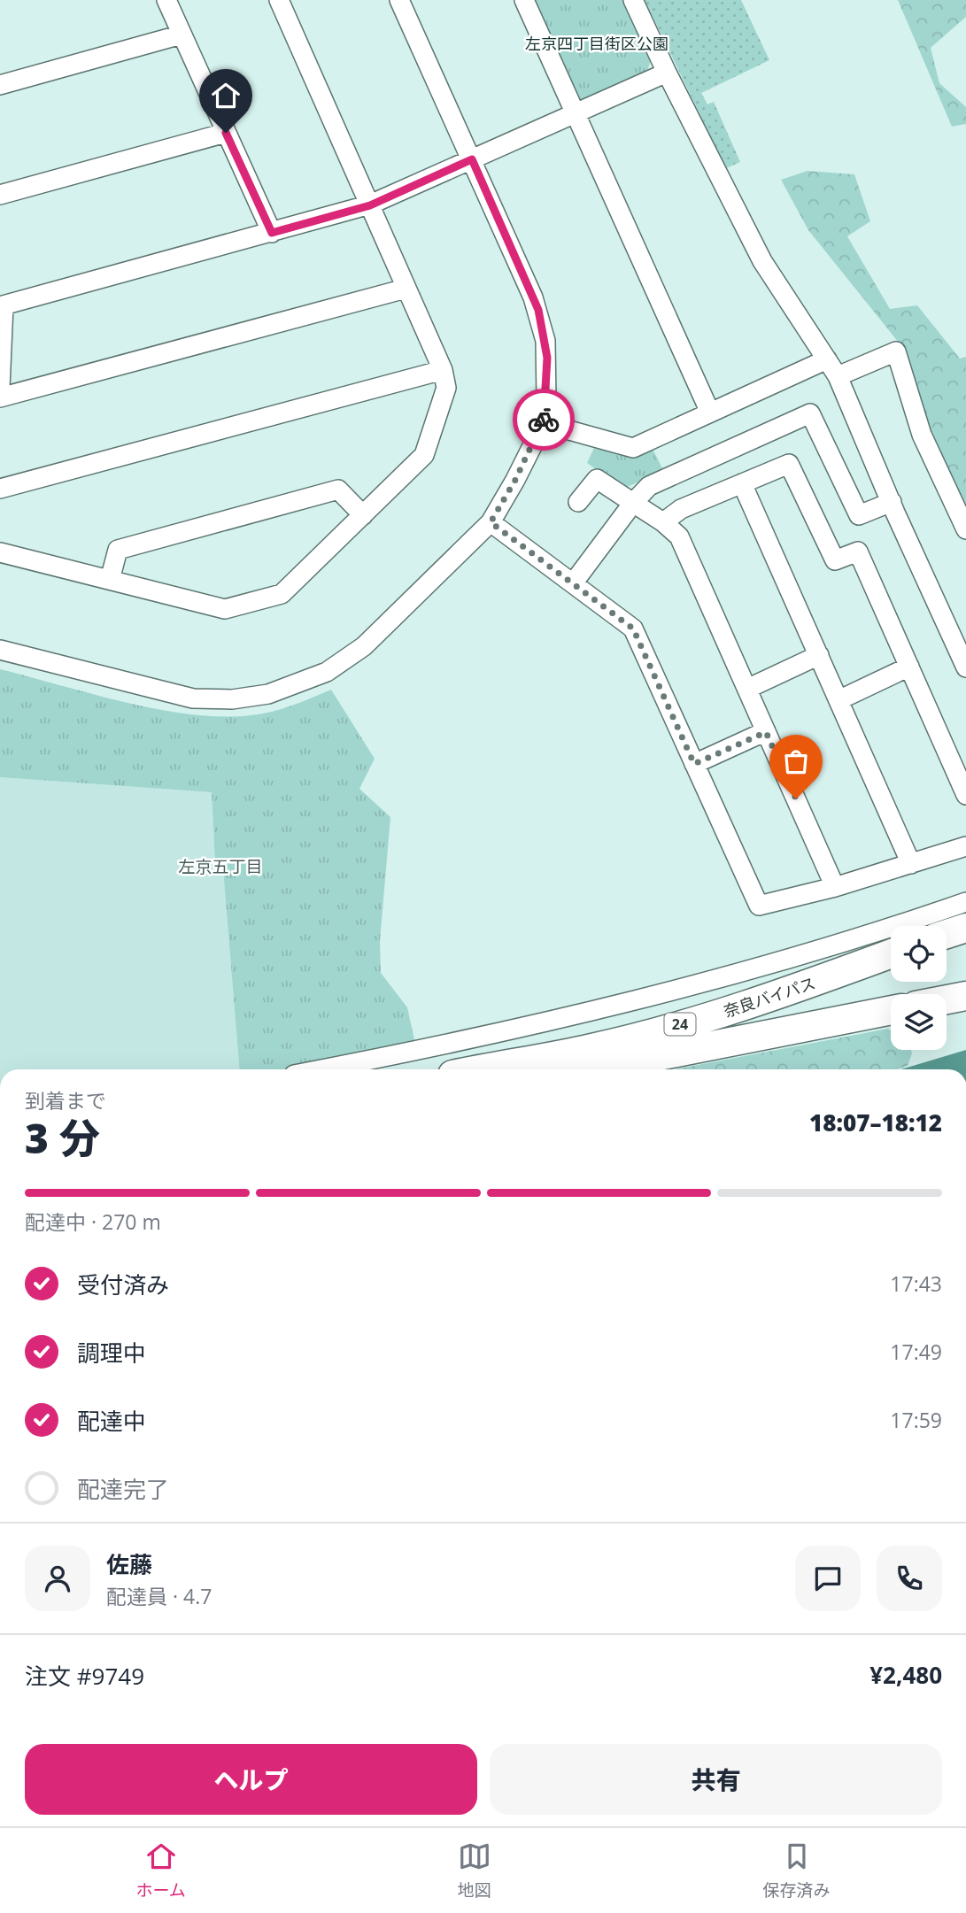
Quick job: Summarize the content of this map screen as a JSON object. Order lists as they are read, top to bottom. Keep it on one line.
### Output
{"streets":{"highway":["奈良バイパス","24"]},"districts":["左京五丁目"],"parks":["左京四丁目街区公園"],"page":{"heading":["3 分","到着まで","18:07–18:12"],"panel":["佐藤","配達員 · 4.7","注文 #9749","¥2,480"],"bar":"配達中 · 270 m","list":[["受付済み","17:43"],["調理中","17:49"],["配達中","17:59"],"配達完了"],"buttons":["ヘルプ","共有"],"tabs":["ホーム","地図","保存済み"]}}
